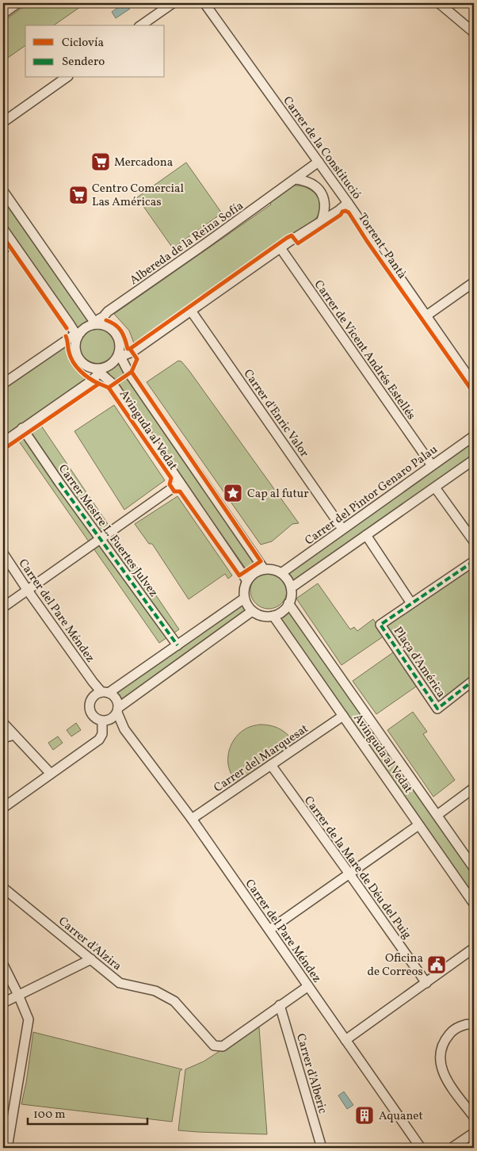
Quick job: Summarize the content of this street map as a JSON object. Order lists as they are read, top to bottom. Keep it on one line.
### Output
{"streets":{"street":["Carrer de la Constitució","Albereda de la Reina Sofía","Carrer de Vicent Andrés Estellés","Carrer d'Enric Valor","Avinguda al Vedat","Carrer del Pintor Genaro Palau","Carrer Mestre L. Fuertes Julvez","Carrer del Pare Méndez","Plaça d'América","Carrer del Marquesat","Carrer de la Mare de Déu del Puig","Carrer d'Alzira","Carrer d'Alberic"],"cycle path":["Torrent_Pantà"]},"crossings":[["Carrer de la Constitució","Albereda de la Reina Sofía"],["Albereda de la Reina Sofía","Avinguda al Vedat"],["Carrer de Vicent Andrés Estellés","Carrer del Pintor Genaro Palau"],["Carrer d'Enric Valor","Carrer del Pintor Genaro Palau"],["Avinguda al Vedat","Carrer del Pintor Genaro Palau"],["Avinguda al Vedat","Carrer del Marquesat"],["Carrer del Pare Méndez","Carrer del Marquesat"],["Carrer del Marquesat","Carrer de la Mare de Déu del Puig"],["Carrer d'Alzira","Carrer d'Alberic"]],"places":{"supermarket":["Mercadona","Centro Comercial Las Américas"],"place":["Cap al futur"],"public building":["Oficina de Correos"],"building":["Aquanet"]},"legend":["Ciclovía","Sendero"],"scale_bar":"100 m"}
